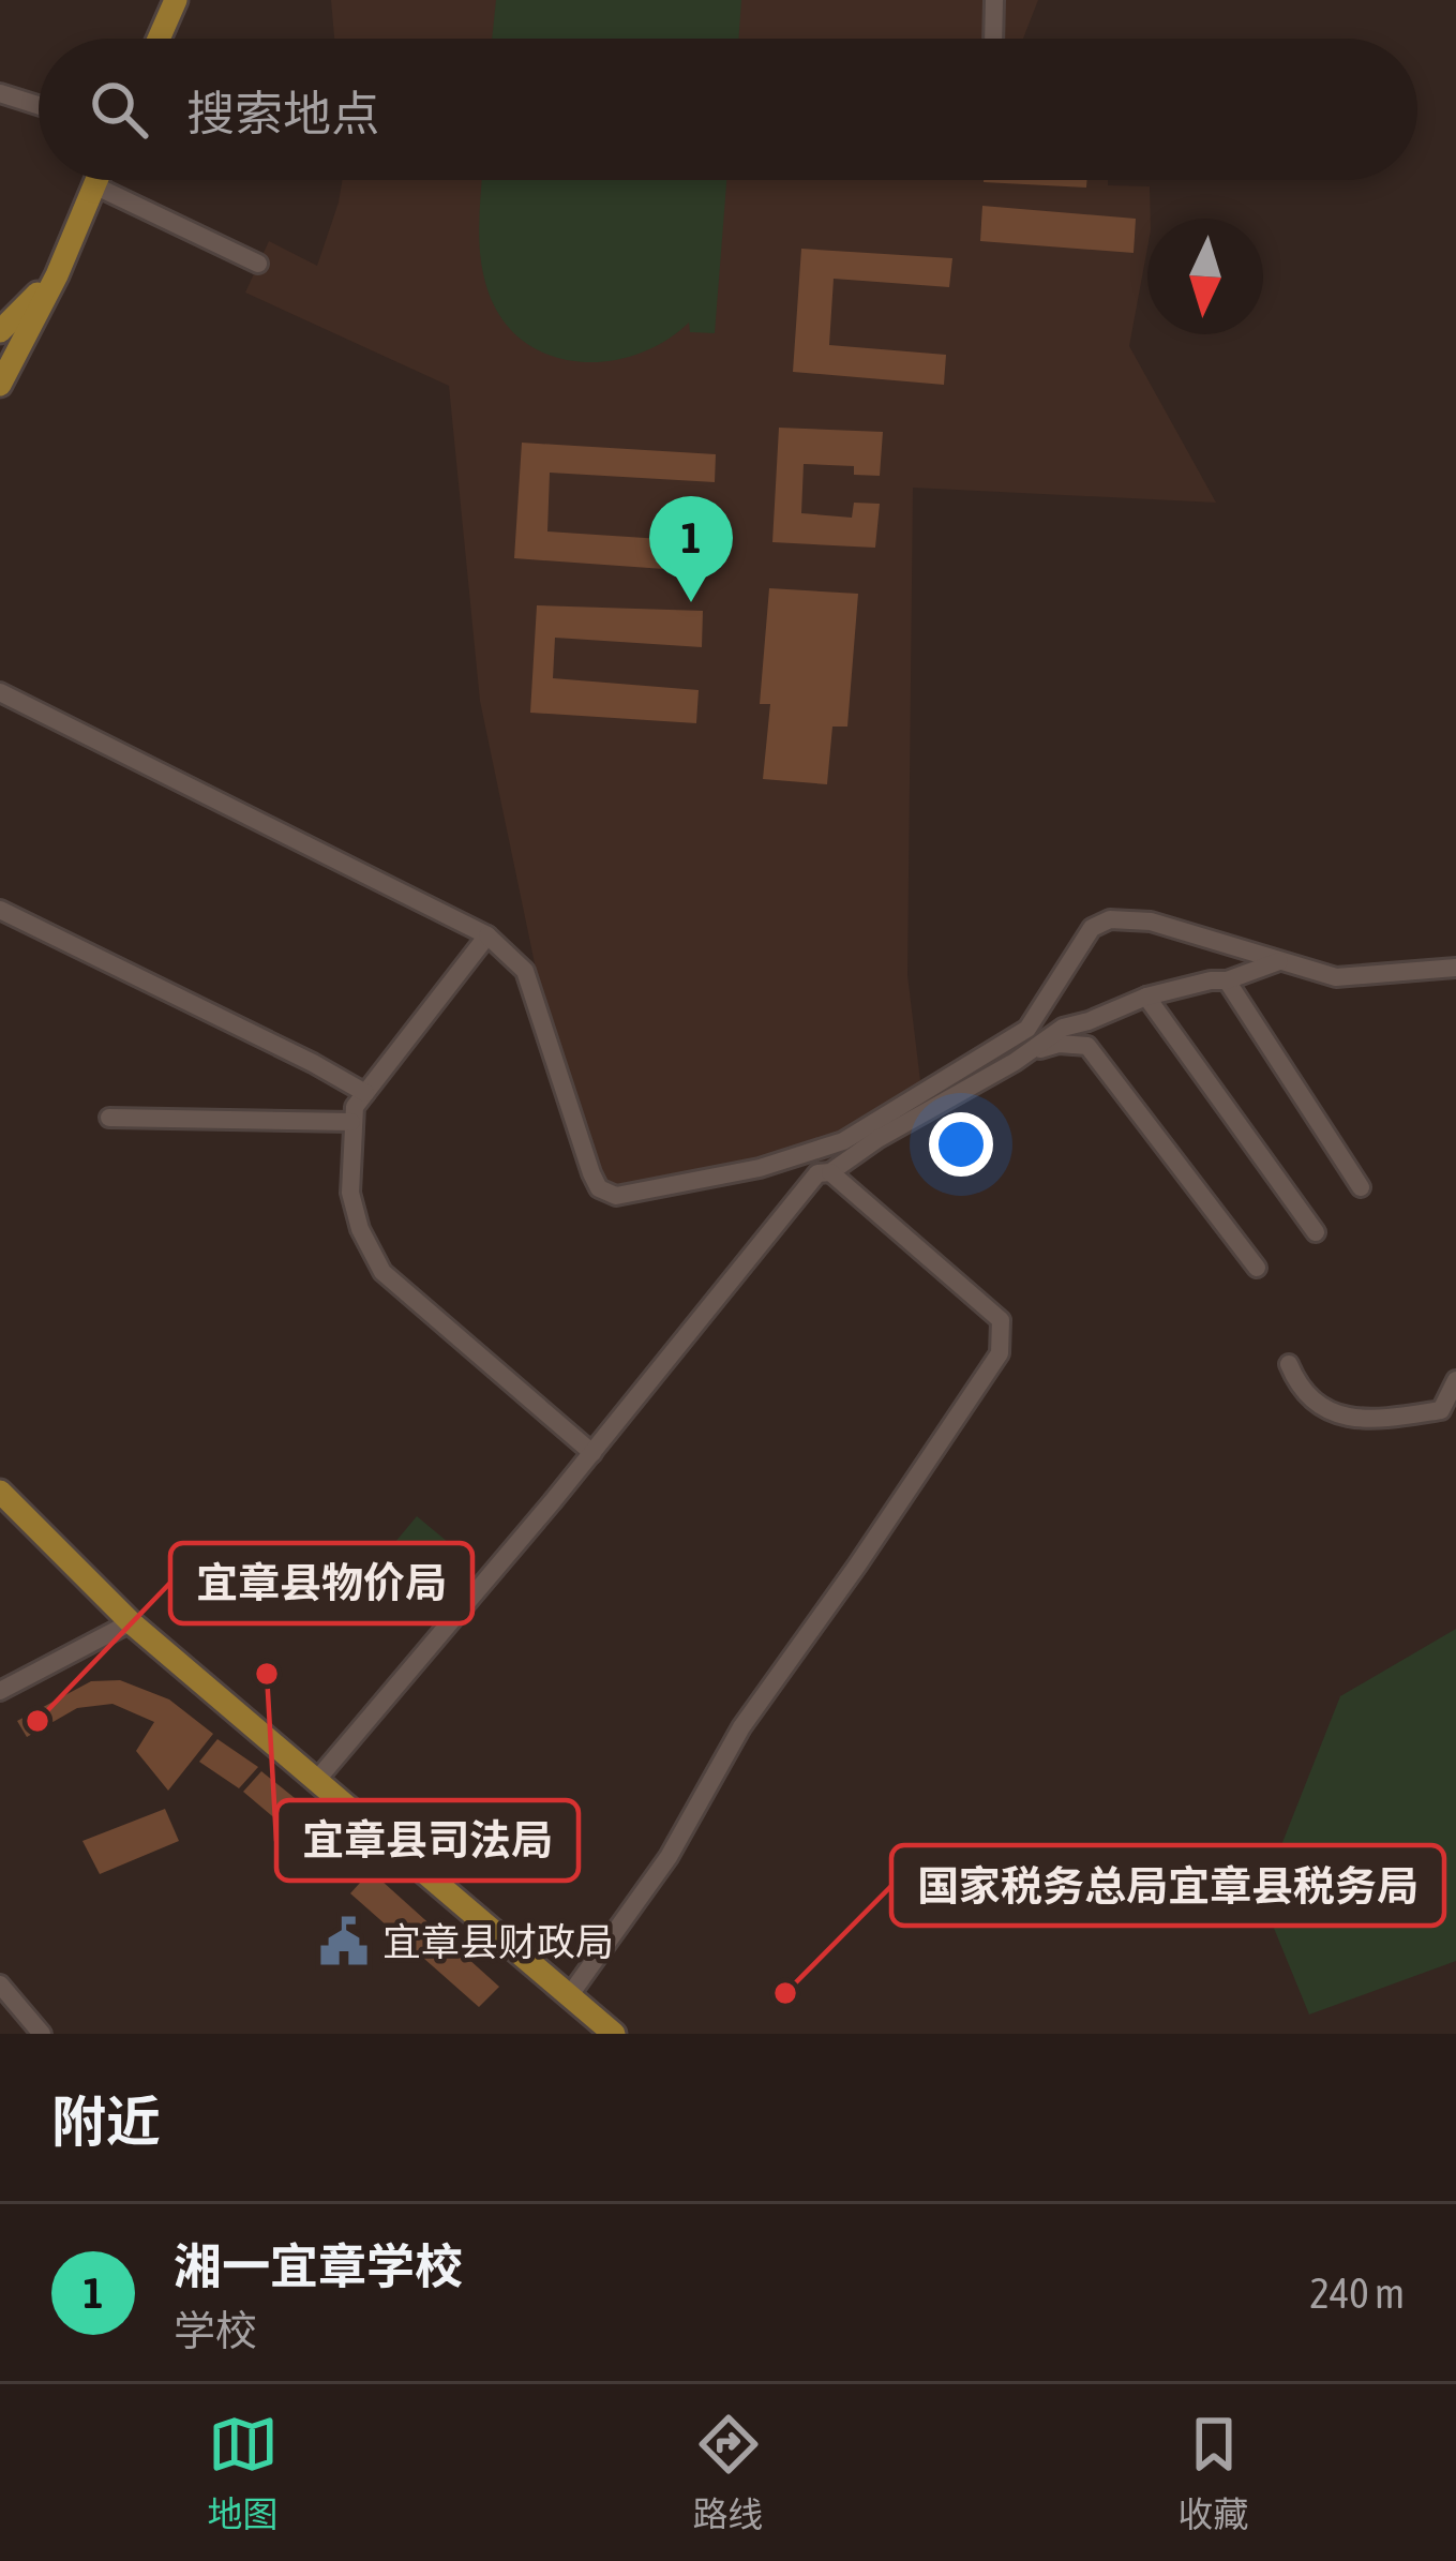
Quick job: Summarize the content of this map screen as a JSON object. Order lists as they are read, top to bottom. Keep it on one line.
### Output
{"places":{"other":["宜章县司法局","宜章县物价局","国家税务总局宜章县税务局"],"public building":["宜章县财政局"]},"north":"bottom","page":{"search":"搜索地点","pins":"1","heading":"附近","list":[{"mark":"1","name":"湘一宜章学校","note":"学校","value":"240 m"}],"nav":["地图","路线","收藏"]}}
